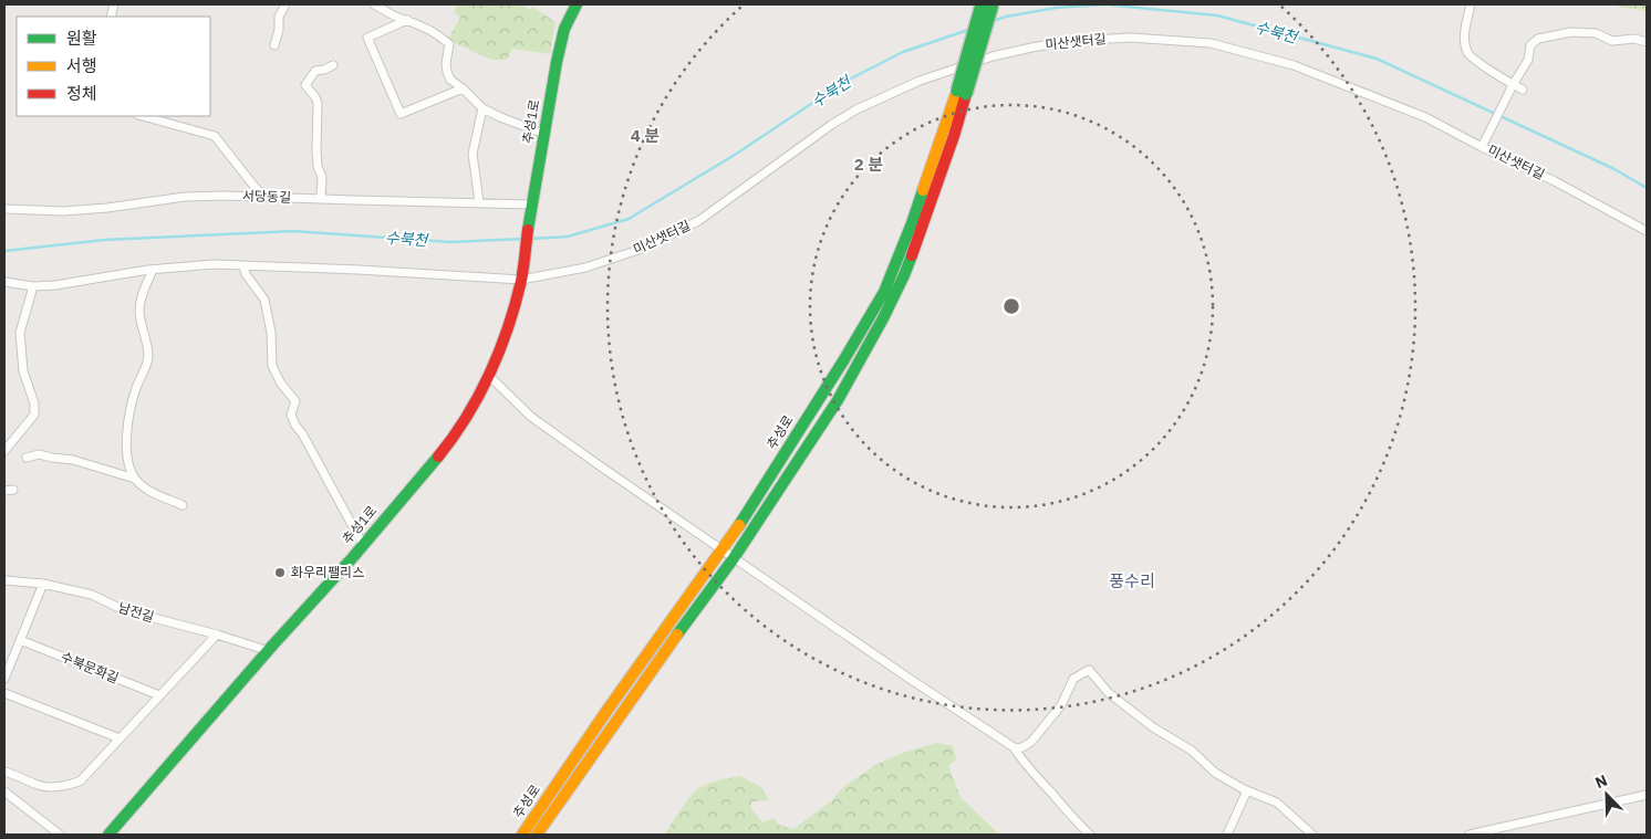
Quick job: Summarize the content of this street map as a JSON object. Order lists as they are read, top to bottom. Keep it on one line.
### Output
{"streets":{"main road":["추성1로","추성로"],"street":["미산샛터길","서당동길","남전길","수북문화길"]},"crossings":[["미산샛터길","추성1로"],["추성1로","서당동길"],["추성1로","남전길"]],"districts":["풍수리"],"water":["수북천"],"places":["화우리팰리스"],"legend":["원활","서행","정체"],"north":"top left","rings":["4 분","2 분"]}
